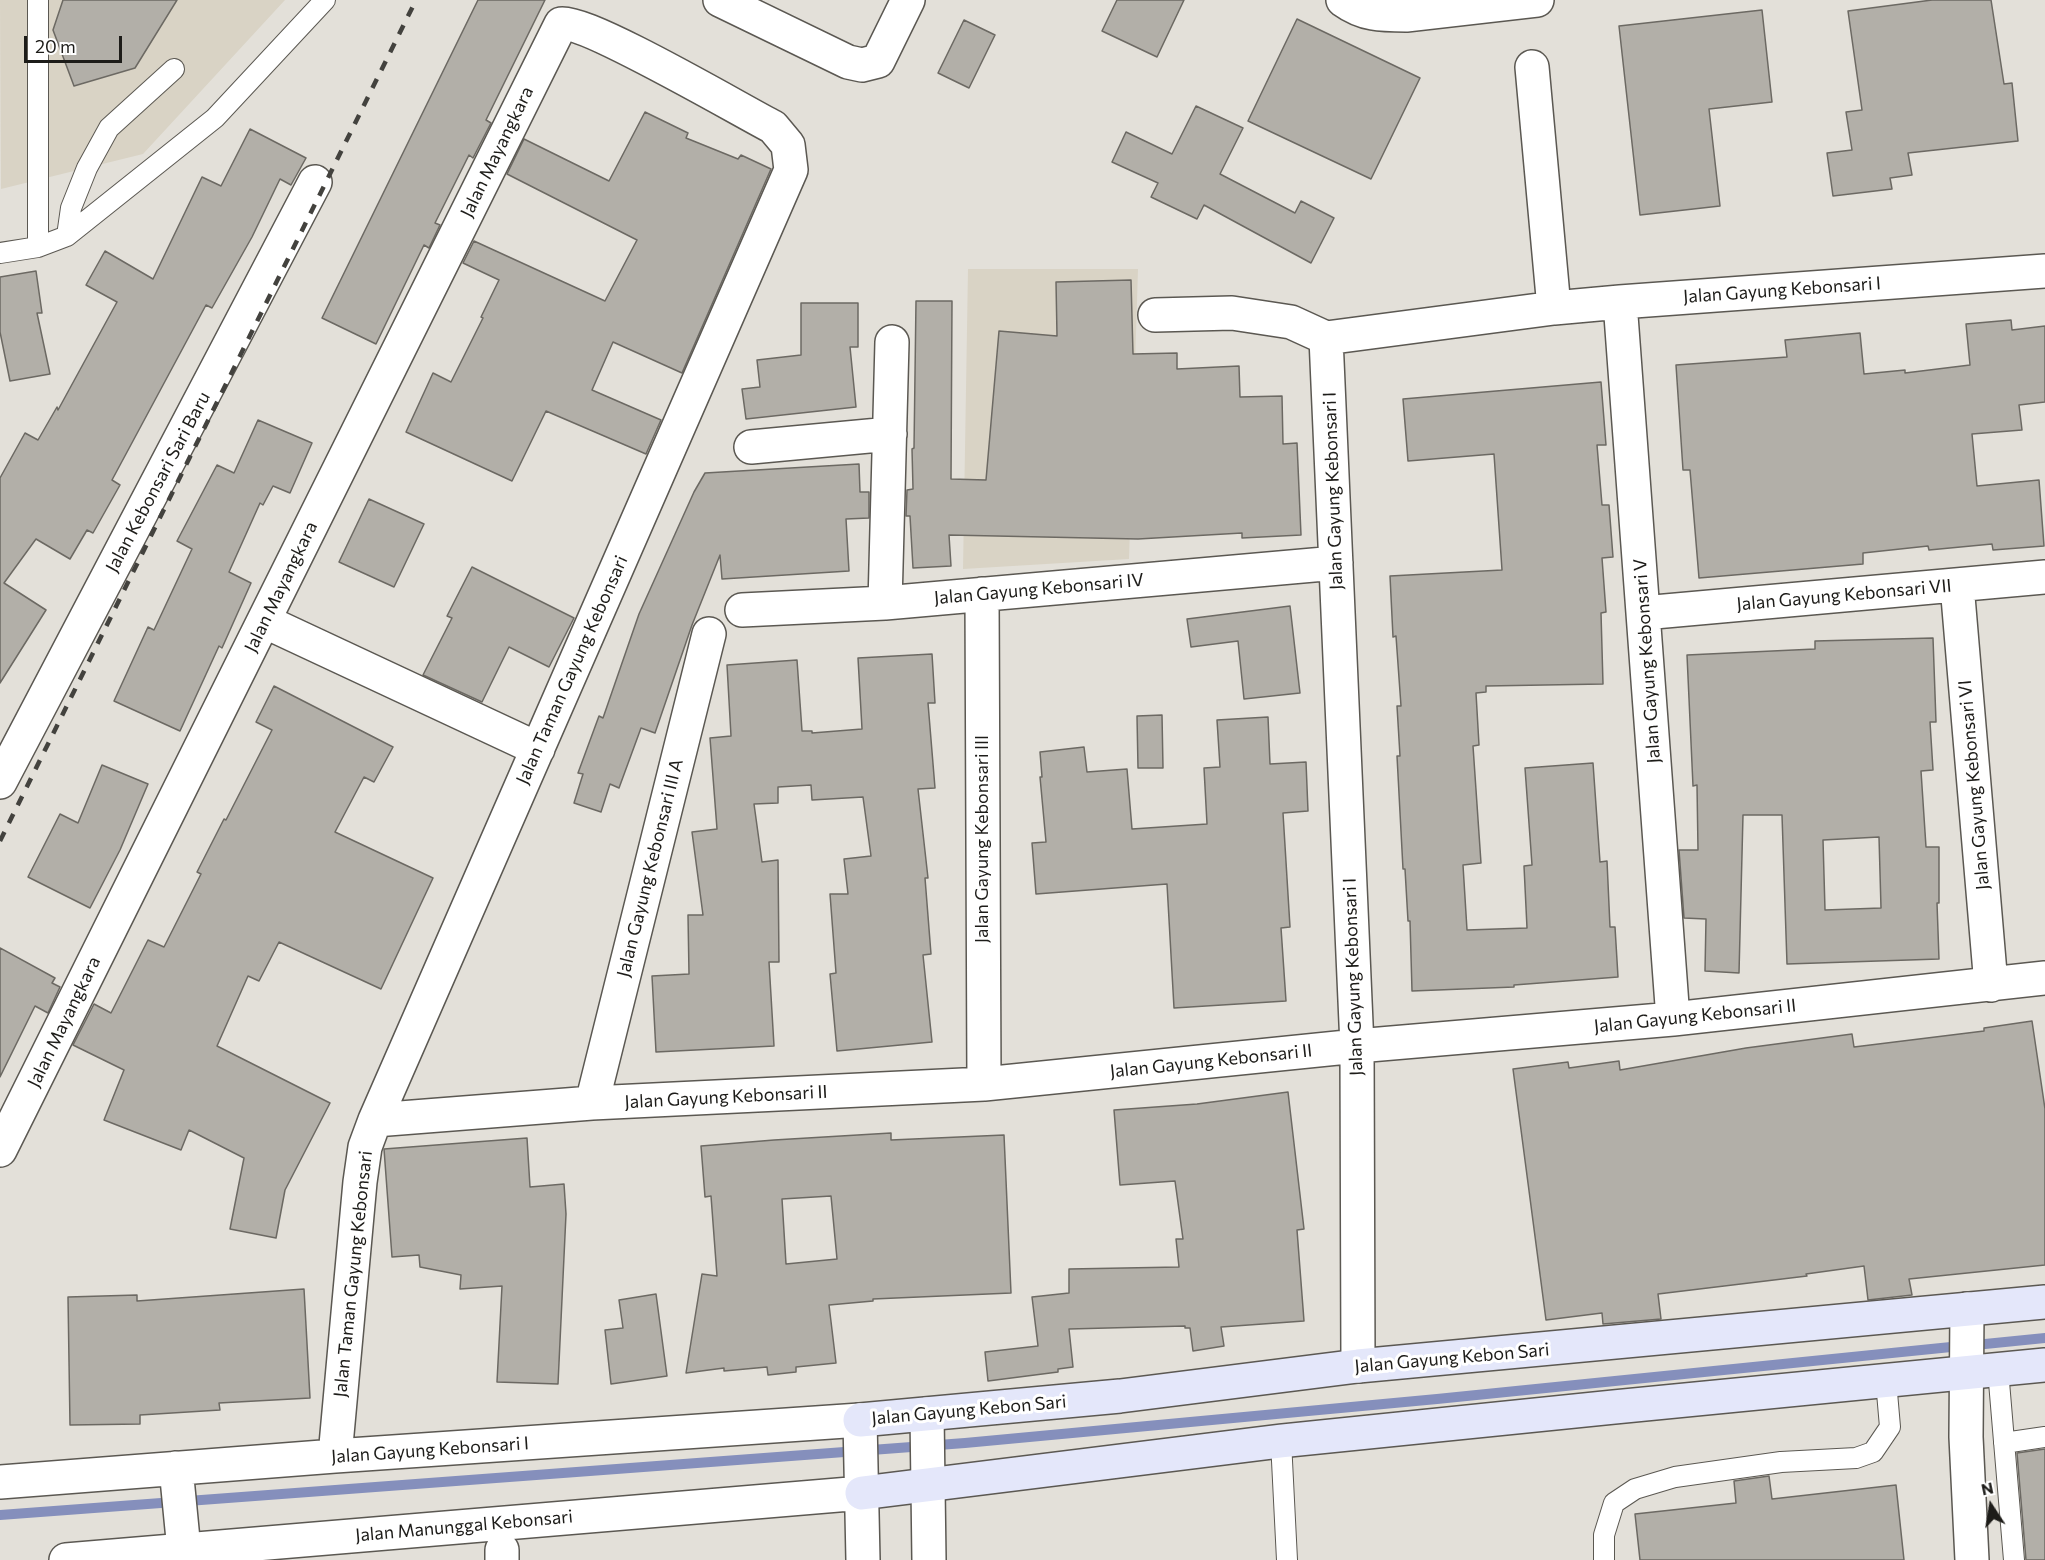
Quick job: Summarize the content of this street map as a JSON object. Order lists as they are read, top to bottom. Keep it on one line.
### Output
{"streets":{"main road":["Jalan Gayung Kebon Sari"],"street":["Jalan Mayangkara","Jalan Gayung Kebonsari I","Jalan Kebonsari Sari Baru","Jalan Gayung Kebonsari IV","Jalan Gayung Kebonsari VII","Jalan Gayung Kebonsari V","Jalan Taman Gayung Kebonsari","Jalan Gayung Kebonsari VI","Jalan Gayung Kebonsari III","Jalan Gayung Kebonsari III A","Jalan Gayung Kebonsari II","Jalan Manunggal Kebonsari"]},"crossings":[["Jalan Mayangkara","Jalan Taman Gayung Kebonsari"],["Jalan Gayung Kebonsari I","Jalan Gayung Kebonsari IV"],["Jalan Gayung Kebonsari I","Jalan Gayung Kebonsari V"],["Jalan Gayung Kebonsari I","Jalan Taman Gayung Kebonsari"],["Jalan Gayung Kebonsari I","Jalan Gayung Kebonsari II"],["Jalan Gayung Kebonsari I","Jalan Gayung Kebon Sari"],["Jalan Gayung Kebonsari I","Jalan Manunggal Kebonsari"],["Jalan Gayung Kebonsari IV","Jalan Gayung Kebonsari III"],["Jalan Gayung Kebonsari VII","Jalan Gayung Kebonsari V"],["Jalan Gayung Kebonsari VII","Jalan Gayung Kebonsari VI"],["Jalan Gayung Kebonsari V","Jalan Gayung Kebonsari II"],["Jalan Taman Gayung Kebonsari","Jalan Gayung Kebonsari II"],["Jalan Gayung Kebonsari VI","Jalan Gayung Kebonsari II"],["Jalan Gayung Kebonsari III","Jalan Gayung Kebonsari II"],["Jalan Gayung Kebonsari III A","Jalan Gayung Kebonsari II"],["Jalan Gayung Kebon Sari","Jalan Manunggal Kebonsari"]],"scale_bar":"20 m","north":"top"}
